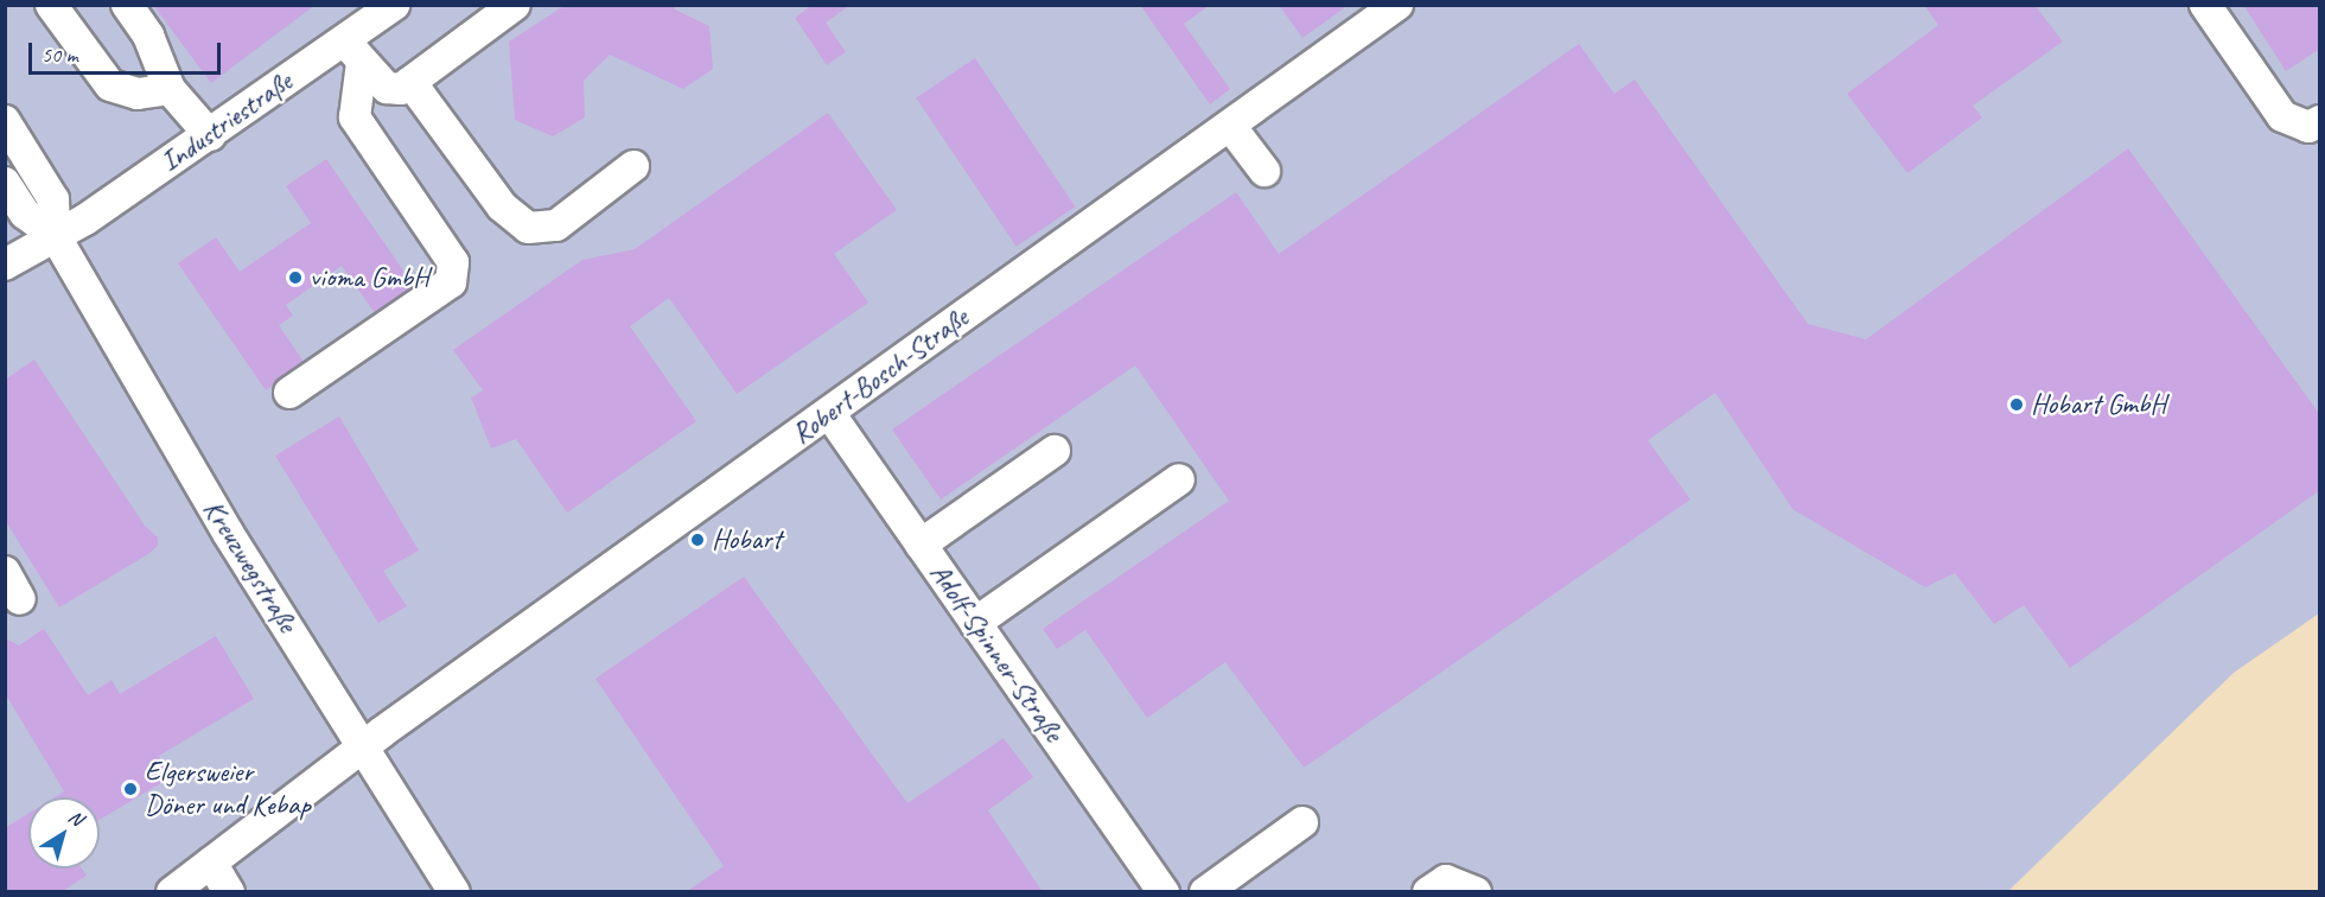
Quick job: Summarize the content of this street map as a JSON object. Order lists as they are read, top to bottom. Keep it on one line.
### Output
{"streets":{"street":["Industriestraße","Robert-Bosch-Straße","Kreuzwegstraße","Adolf-Spinner-Straße"]},"crossings":[["Industriestraße","Kreuzwegstraße"],["Robert-Bosch-Straße","Kreuzwegstraße"],["Robert-Bosch-Straße","Adolf-Spinner-Straße"]],"places":["vioma GmbH","Hobart GmbH","Hobart","Elgersweier Döner und Kebap"],"scale_bar":"50 m","north":"top right"}
